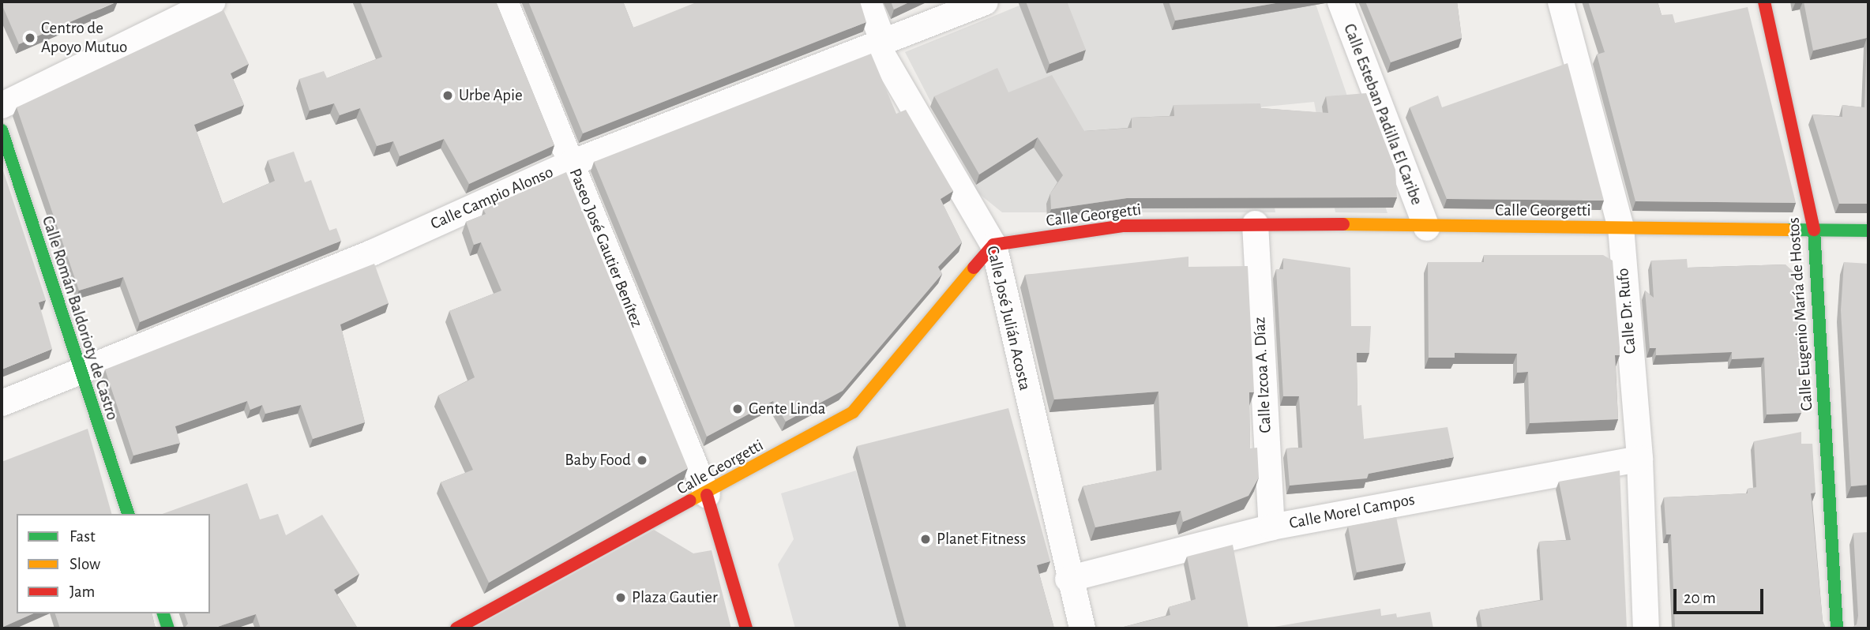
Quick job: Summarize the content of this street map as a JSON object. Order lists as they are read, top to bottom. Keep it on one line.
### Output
{"streets":{"main road":["Calle Georgetti","Calle Eugenio María de Hostos","Calle Román Baldorioty de Castro"],"street":["Calle Esteban Padilla El Caribe","Calle Campio Alonso","Paseo José Gautier Benítez","Calle Dr. Rufo","Calle José Julián Acosta","Calle Izcoa A. Díaz","Calle Morel Campos"]},"crossings":[["Calle Esteban Padilla El Caribe","Calle Georgetti"],["Calle Campio Alonso","Paseo José Gautier Benítez"],["Calle Campio Alonso","Calle Román Baldorioty de Castro"],["Calle Campio Alonso","Calle José Julián Acosta"],["Calle Georgetti","Paseo José Gautier Benítez"],["Calle Georgetti","Calle Dr. Rufo"],["Calle Georgetti","Calle Eugenio María de Hostos"],["Calle Georgetti","Calle José Julián Acosta"],["Calle Georgetti","Calle Izcoa A. Díaz"],["Calle Dr. Rufo","Calle Morel Campos"],["Calle José Julián Acosta","Calle Morel Campos"],["Calle Izcoa A. Díaz","Calle Morel Campos"]],"places":["Centro de Apoyo Mutuo","Urbe Apie","Gente Linda","Baby Food","Planet Fitness","Plaza Gautier"],"legend":["Fast","Slow","Jam"],"scale_bar":"20 m"}
